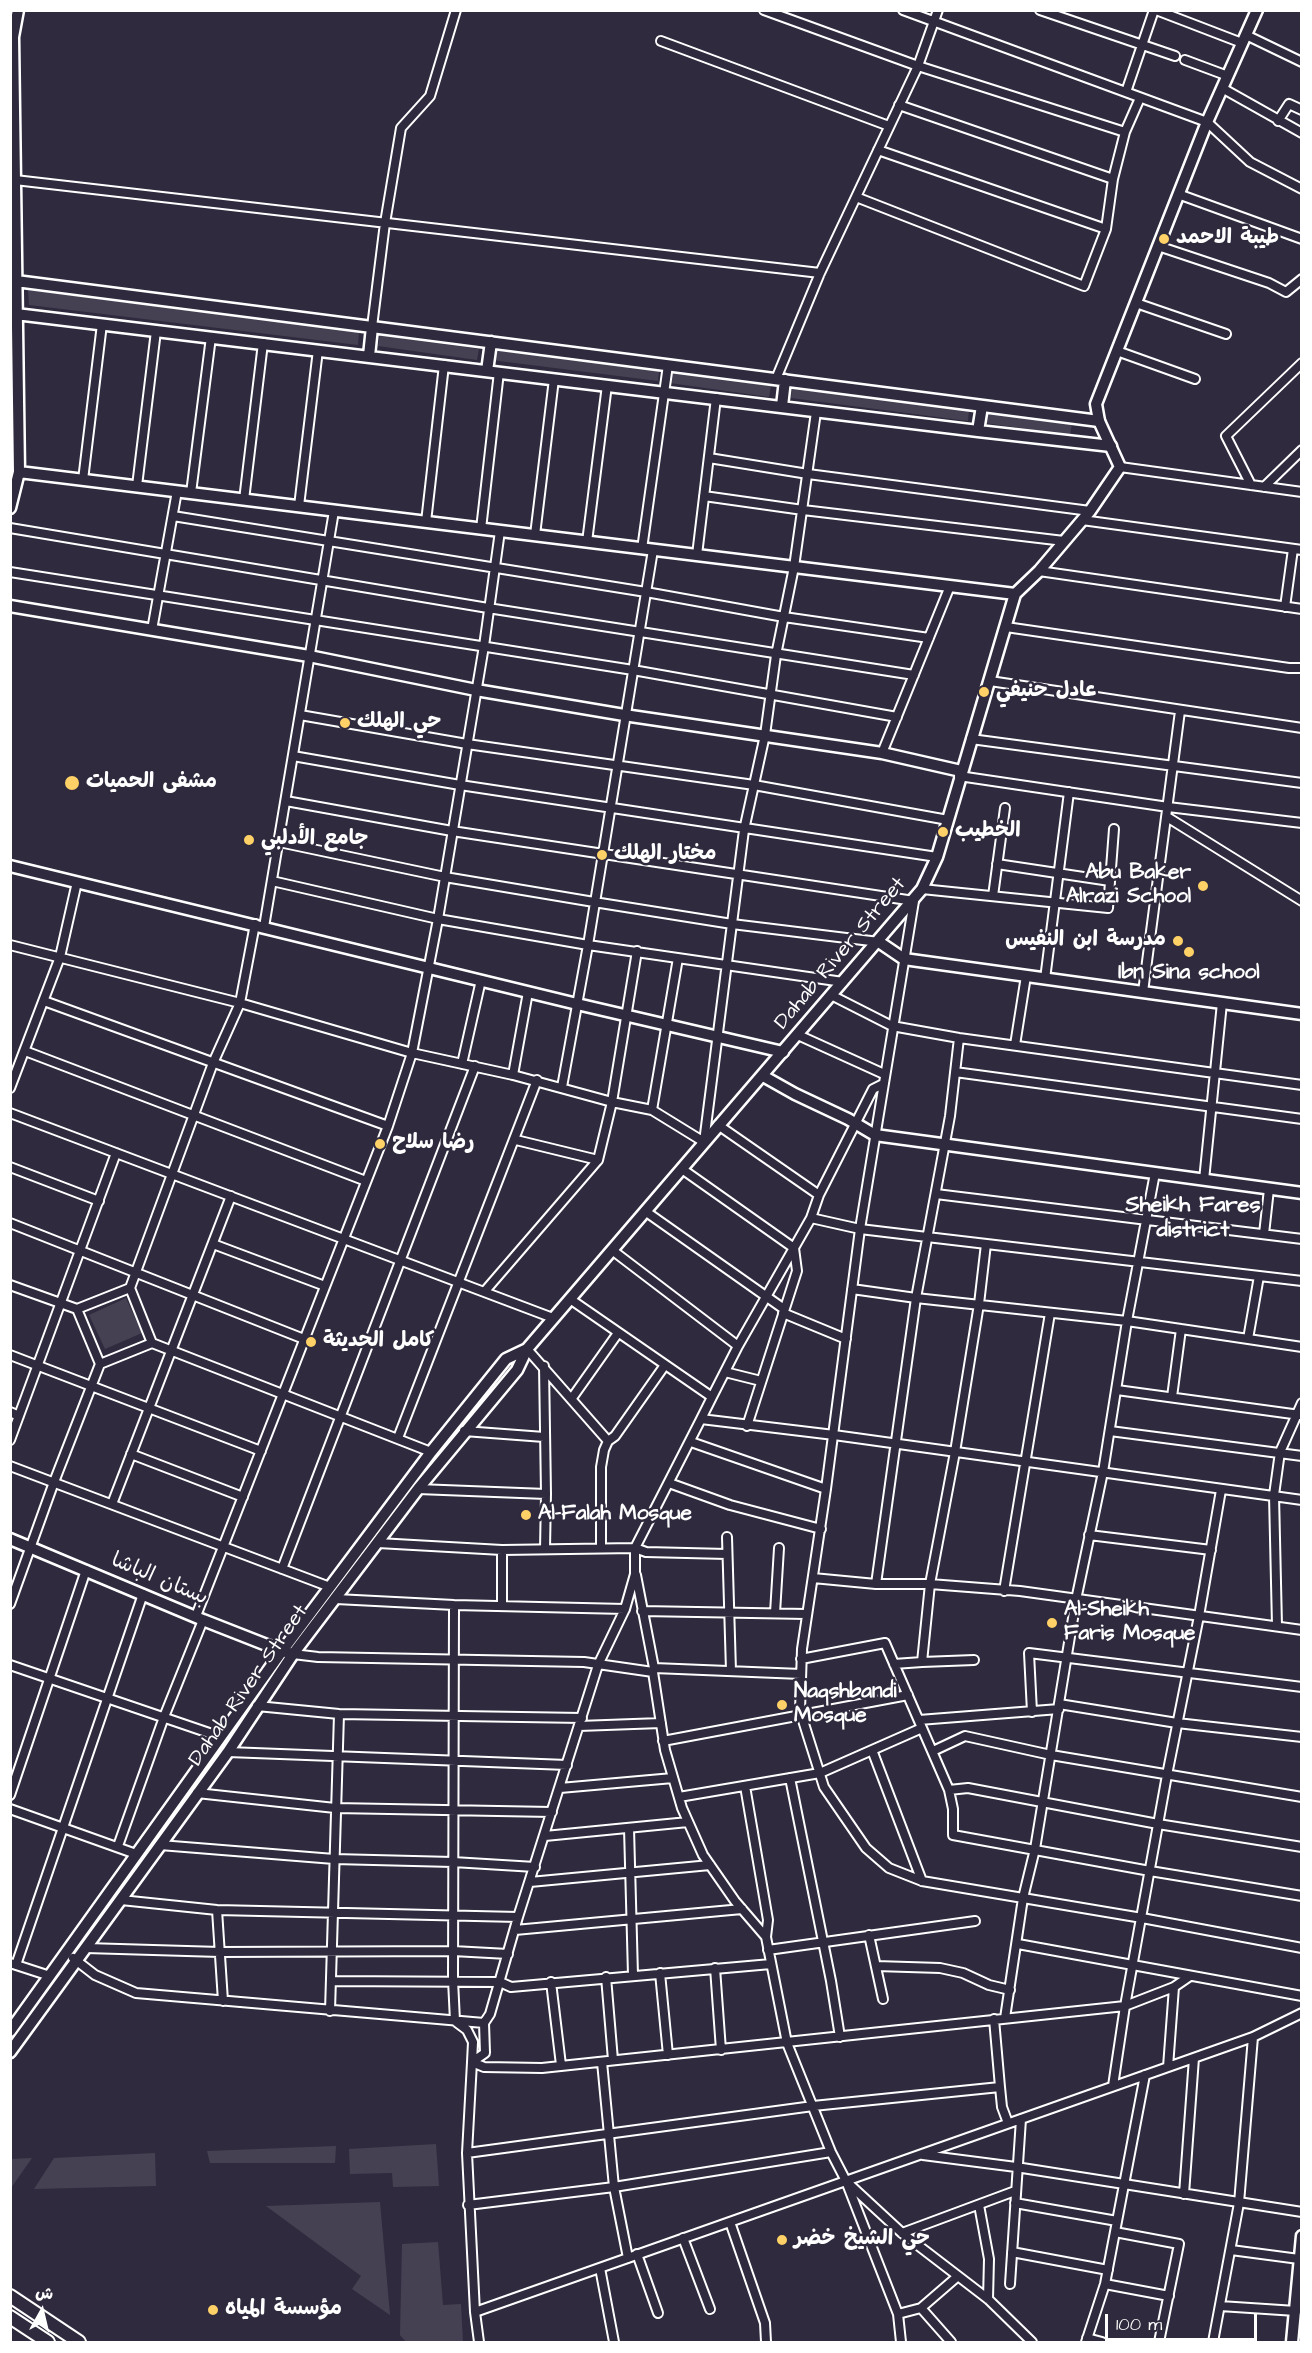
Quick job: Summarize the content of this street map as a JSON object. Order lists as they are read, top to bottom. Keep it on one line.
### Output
{"streets":{"street":["Dahab River Street","بستان الباشا"]},"crossings":[["Dahab River Street","بستان الباشا"]],"districts":["Sheikh Fares district"],"places":["طيبة الاحمد","عادل حنيفي","حي الهلك","مشفى الحميات","الخطيب","جامع الأدلبي","مختار الهلك","Abu Baker Alrazi School","مدرسة ابن النفيس","Ibn Sina school","رضا سلاح","كامل الحديثة","Al-Falah Mosque","Al-Sheikh Faris Mosque","Naqshbandi Mosque","حي الشيخ خضر","مؤسسة المياه"],"scale_bar":"100 m","north":"top"}
